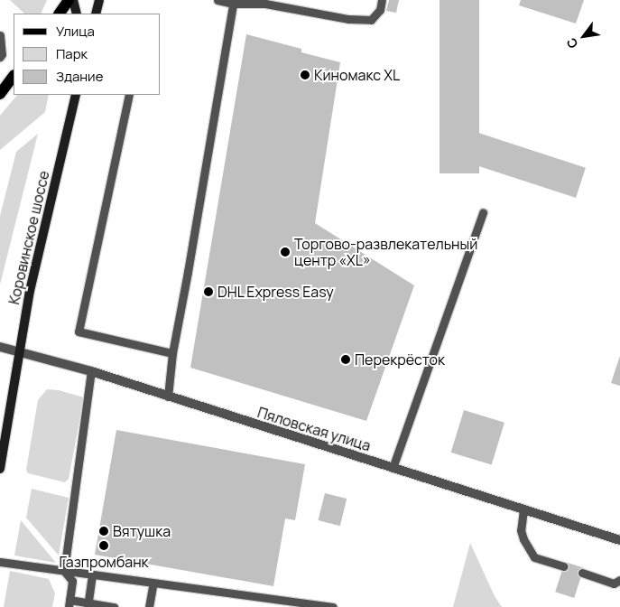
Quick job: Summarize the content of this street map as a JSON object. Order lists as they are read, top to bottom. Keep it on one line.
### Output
{"streets":{"main road":["Коровинское шоссе"],"street":["Пяловская улица"]},"crossings":[["Коровинское шоссе","Пяловская улица"]],"places":["Киномакс XL","Торгово-развлекательный центр «XL»","DHL Express Easy","Перекрёсток","Вятушка","Газпромбанк"],"legend":["Улица","Парк","Здание"],"north":"bottom left"}
